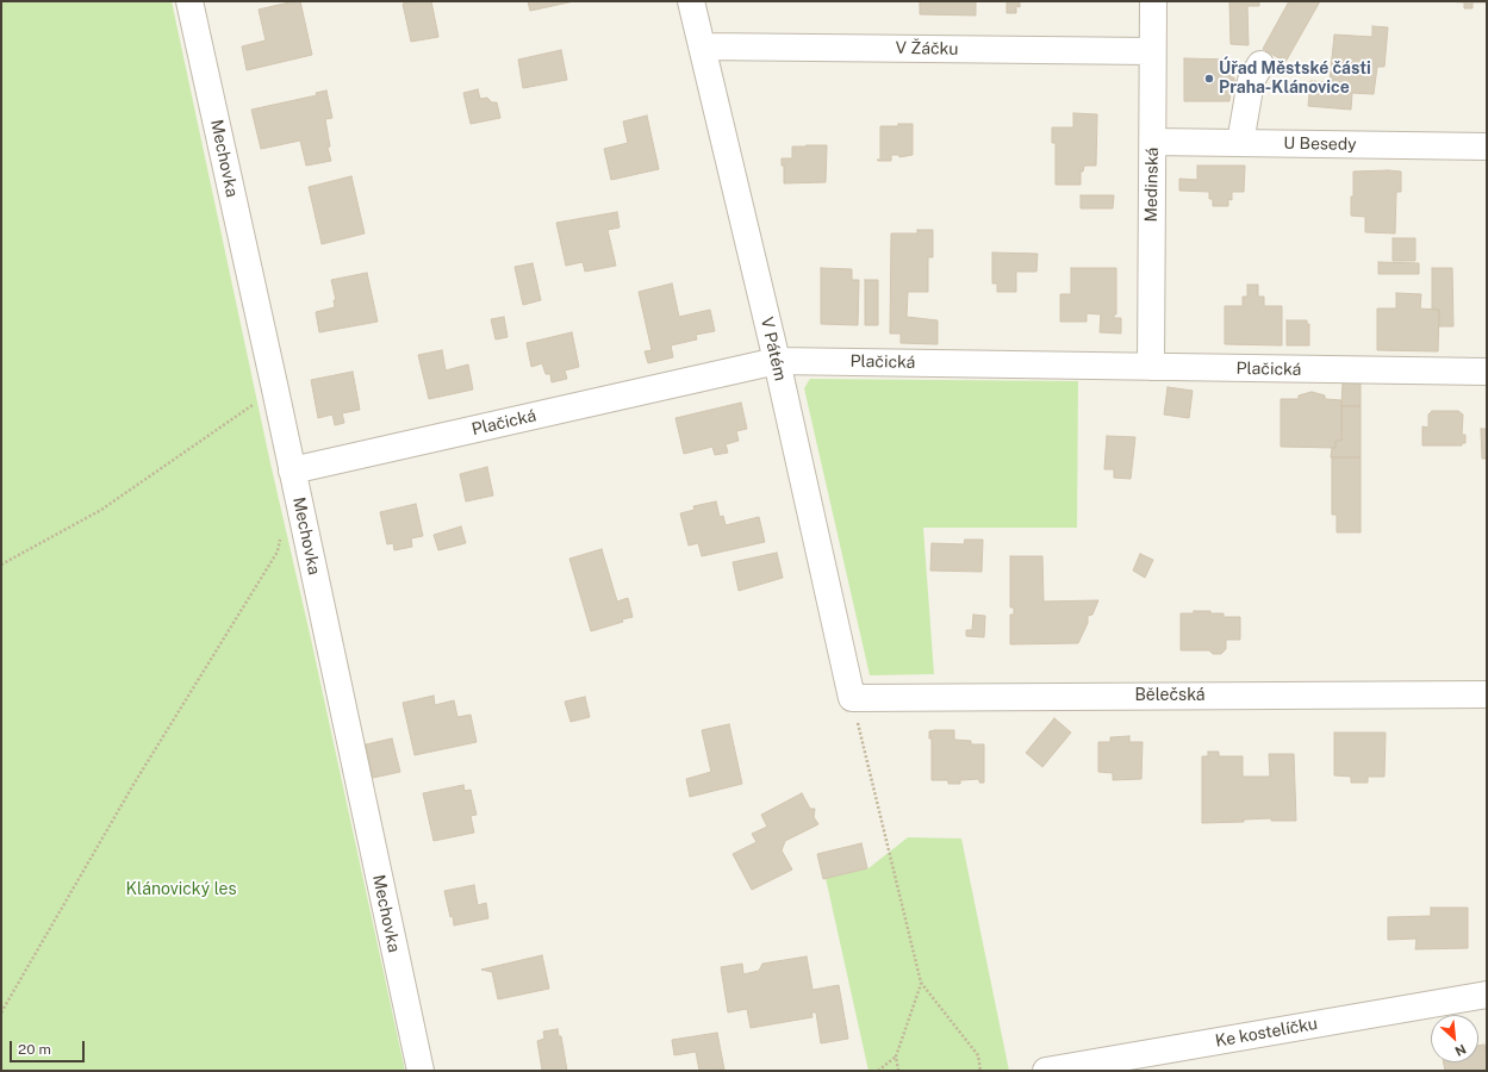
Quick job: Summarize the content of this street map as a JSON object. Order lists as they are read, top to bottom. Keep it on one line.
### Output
{"streets":{"street":["V Žáčku","U Besedy","Mechovka","Medinská","V Pátém","Plačická","Bělečská","Ke kostelíčku"]},"crossings":[["V Žáčku","Medinská"],["V Žáčku","V Pátém"],["U Besedy","Medinská"],["Mechovka","Plačická"],["Medinská","Plačická"],["V Pátém","Plačická"],["V Pátém","Bělečská"]],"parks":["Klánovický les"],"places":["Úřad Městské části Praha-Klánovice"],"scale_bar":"20 m","north":"bottom right"}
